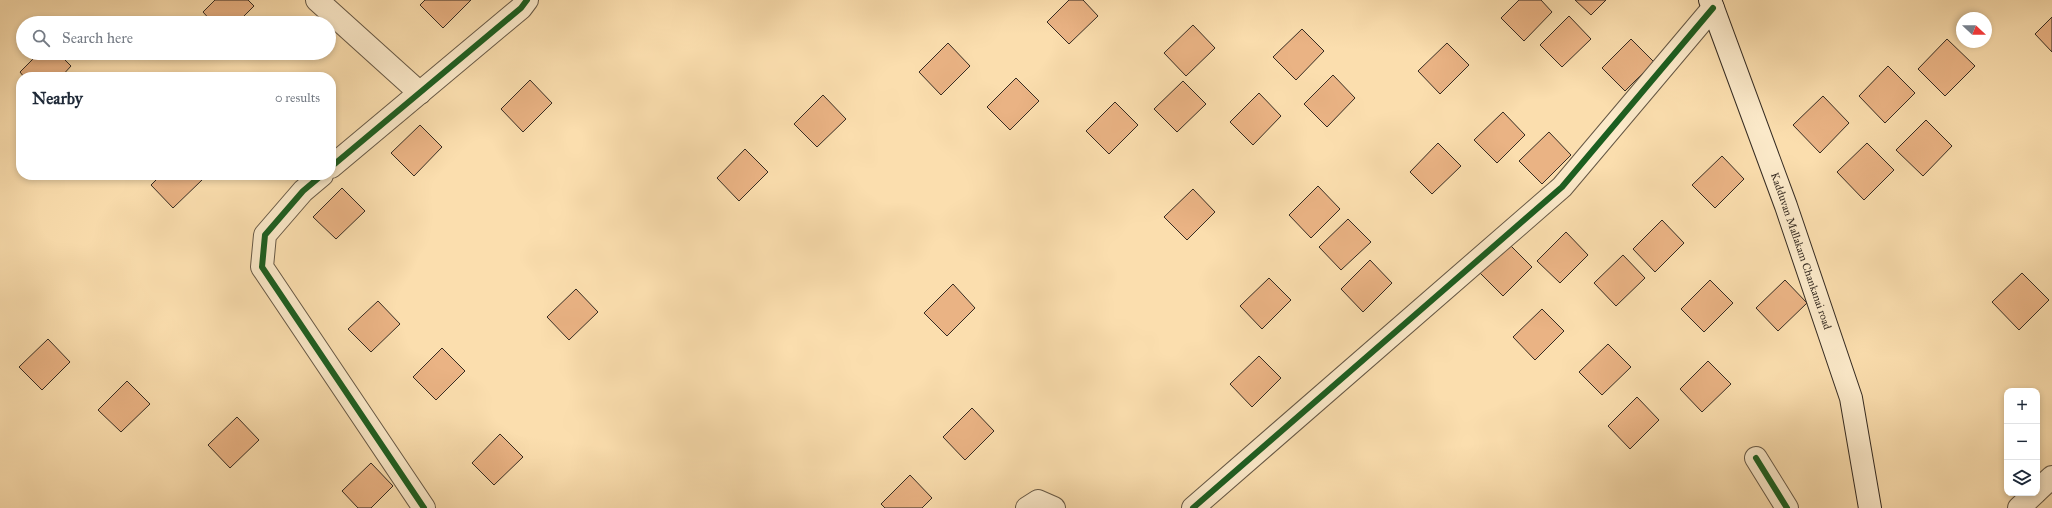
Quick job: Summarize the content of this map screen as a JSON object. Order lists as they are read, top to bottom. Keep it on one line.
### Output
{"streets":{"street":["Kadduvan Mallakam Chankanai road"]},"north":"right","page":{"search":"Search here","heading":["Nearby","0 results"],"map_buttons":["+","−"]}}
